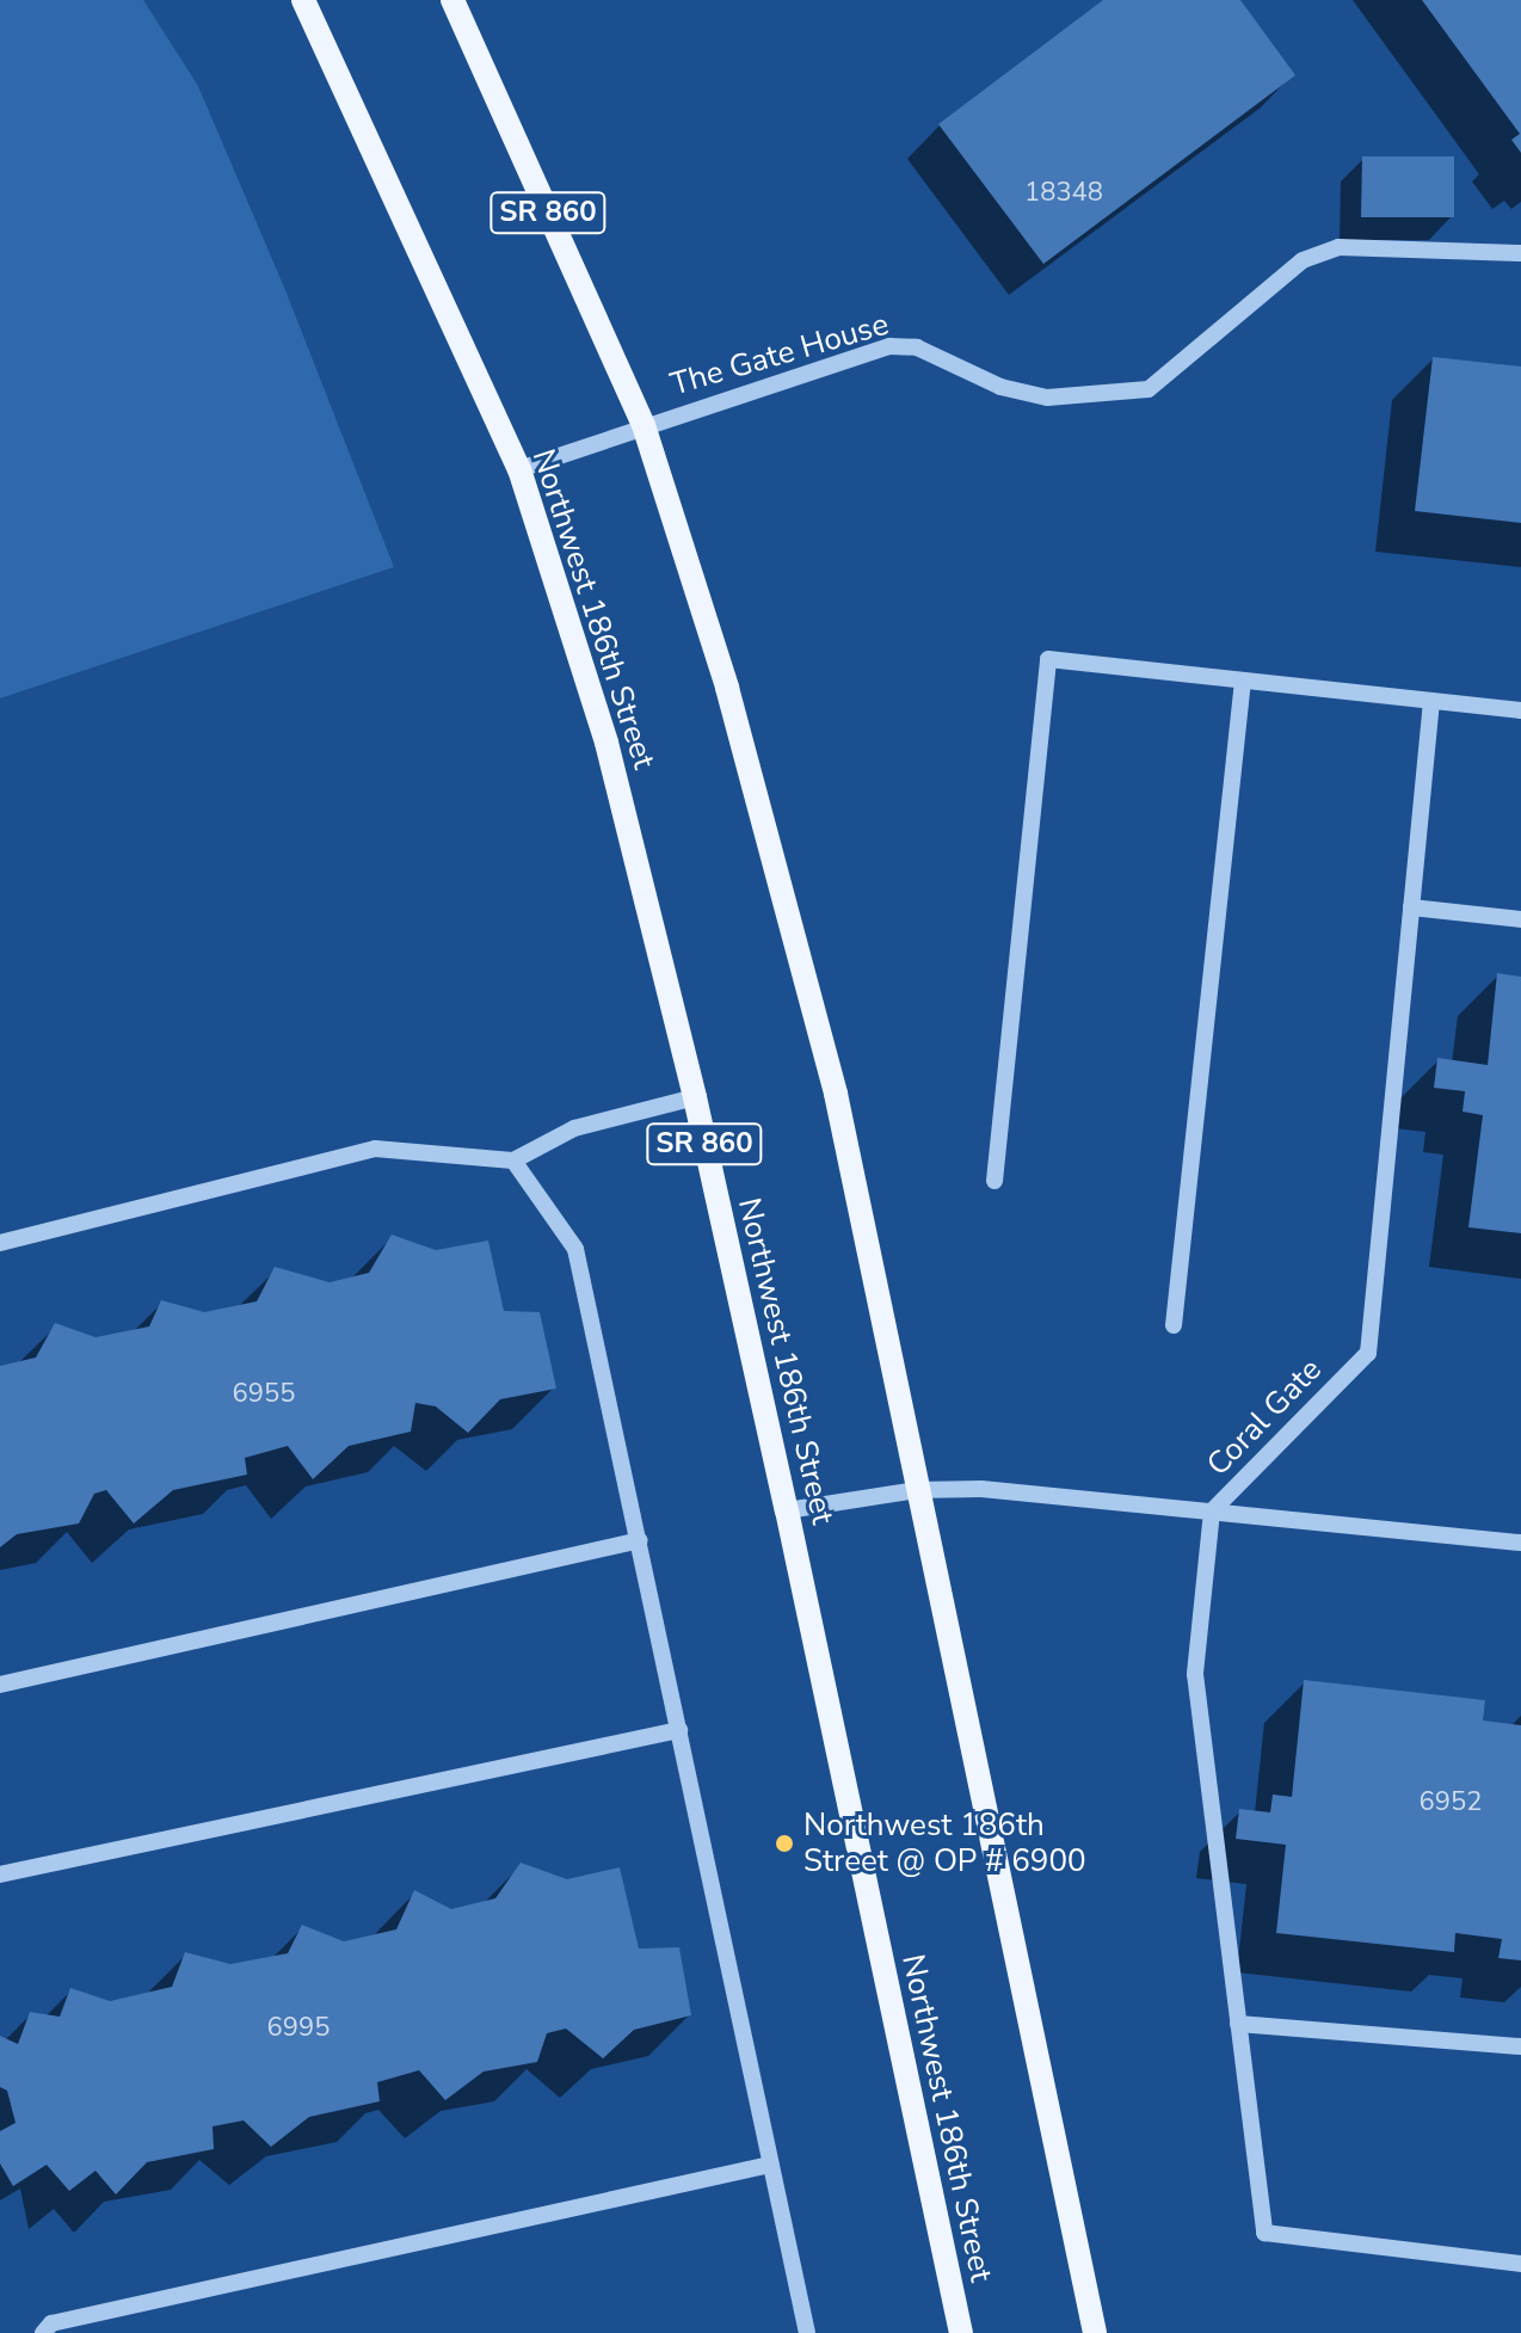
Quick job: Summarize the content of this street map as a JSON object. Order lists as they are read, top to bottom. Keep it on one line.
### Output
{"streets":{"main road":["SR 860","Northwest 186th Street"],"street":["The Gate House","Coral Gate"]},"crossings":[["SR 860","The Gate House"],["The Gate House","Northwest 186th Street"]],"places":["Northwest 186th Street @ OP # 6900"],"house_numbers":["18348","6955","6952","6995"]}
